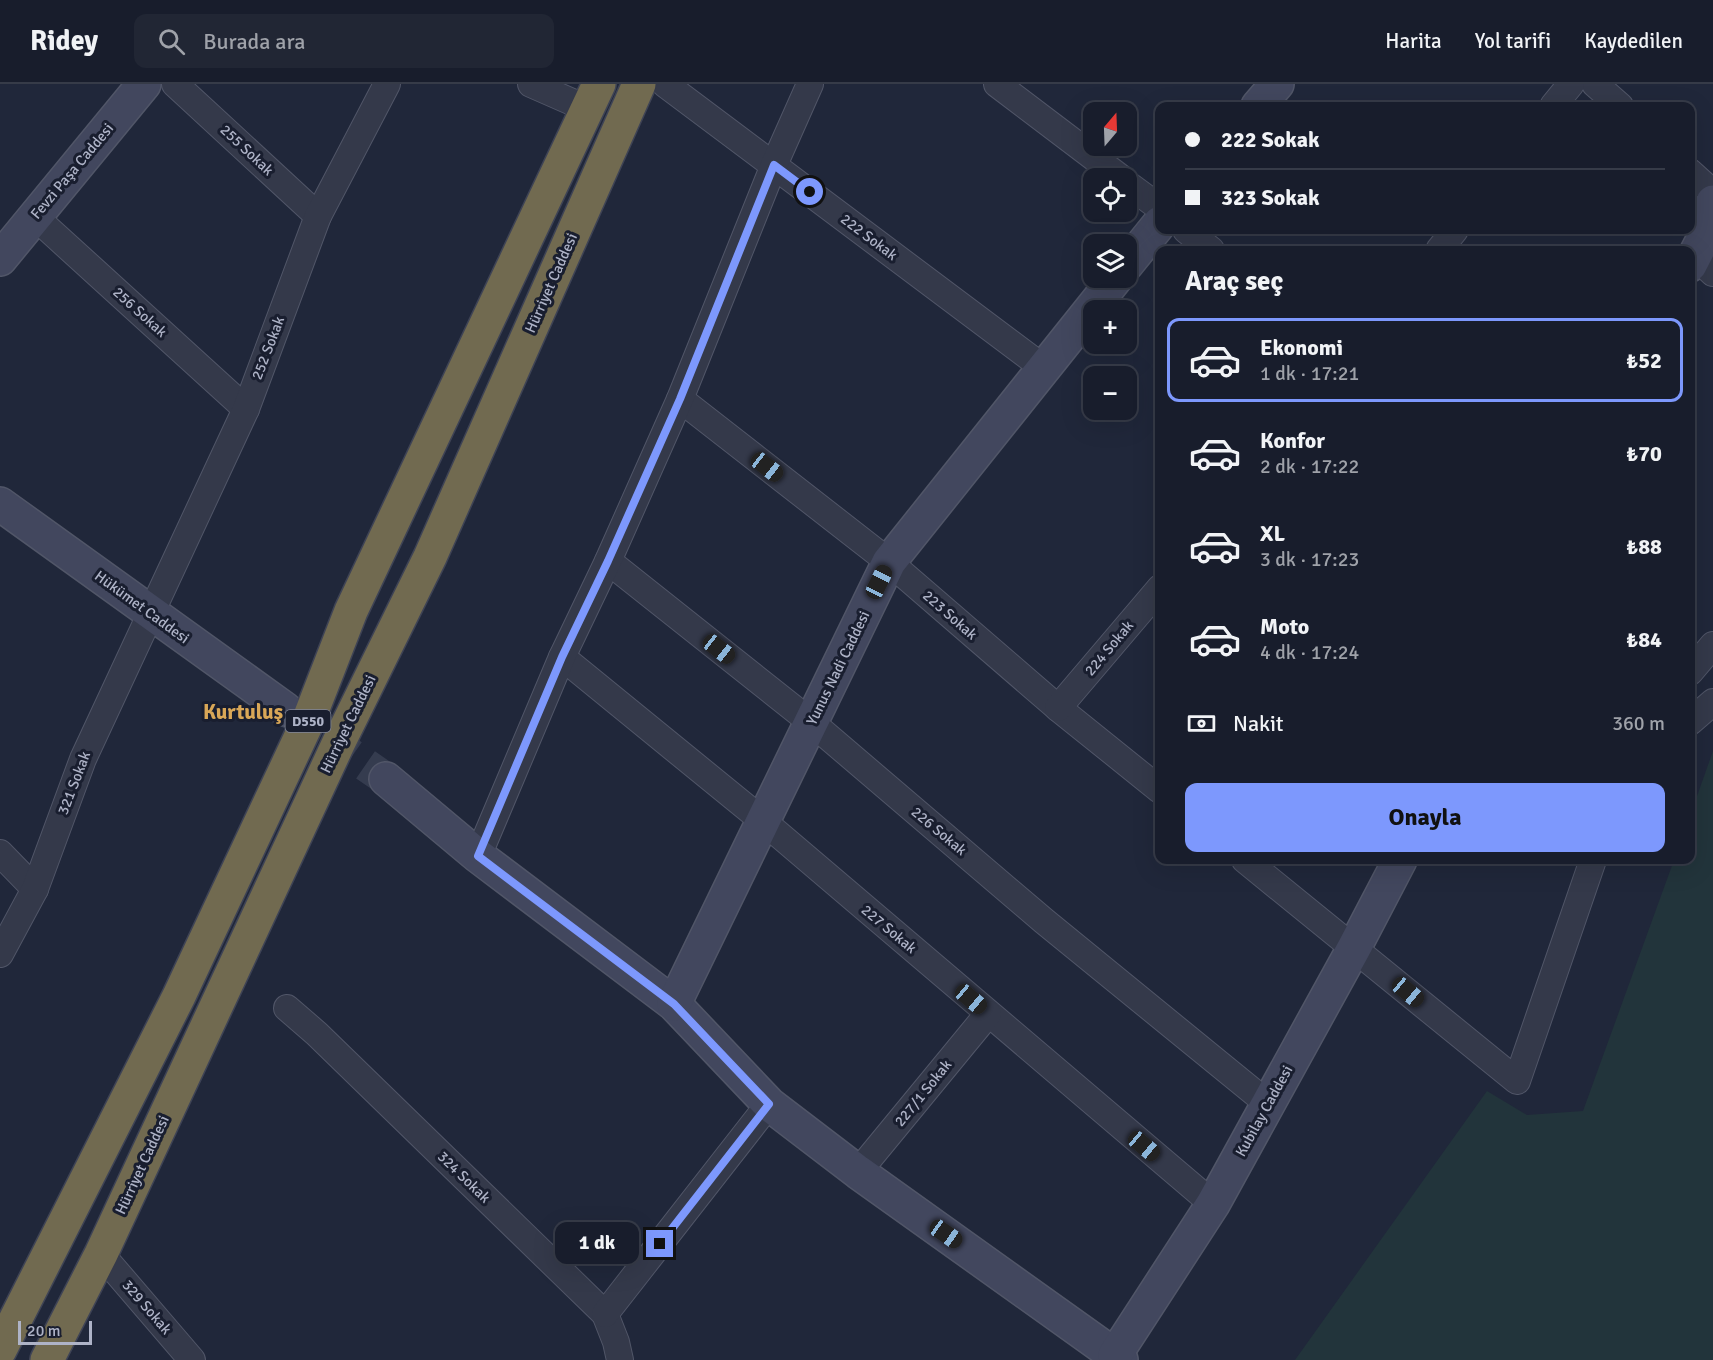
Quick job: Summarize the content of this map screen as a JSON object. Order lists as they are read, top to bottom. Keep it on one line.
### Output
{"streets":{"highway":["Hürriyet Caddesi","D550"],"street":["255 Sokak","Fevzi Paşa Caddesi","222 Sokak","256 Sokak","252 Sokak","Hükümet Caddesi","223 Sokak","224 Sokak","Yunus Nadi Caddesi","321 Sokak","226 Sokak","227 Sokak","227/1 Sokak","Kubilay Caddesi","324 Sokak","329 Sokak"]},"crossings":[["255 Sokak","252 Sokak"],["Fevzi Paşa Caddesi","256 Sokak"],["222 Sokak","Yunus Nadi Caddesi"],["Hürriyet Caddesi","329 Sokak"],["256 Sokak","252 Sokak"],["252 Sokak","Hükümet Caddesi"],["252 Sokak","321 Sokak"],["Hükümet Caddesi","321 Sokak"],["223 Sokak","224 Sokak"],["223 Sokak","Yunus Nadi Caddesi"],["Yunus Nadi Caddesi","226 Sokak"],["Yunus Nadi Caddesi","227 Sokak"],["226 Sokak","Kubilay Caddesi"],["227 Sokak","227/1 Sokak"],["227 Sokak","Kubilay Caddesi"]],"districts":["Kurtuluş"],"scale_bar":"20 m","north":"top","page":{"header":"Ridey","search":"Burada ara","nav":["Harita","Yol tarifi","Kaydedilen"],"map_buttons":["+","−"],"banner":["222 Sokak","323 Sokak"],"heading":"Araç seç","list":[{"name":"Ekonomi","note":"1 dk · 17:21","value":"₺52"},{"name":"Konfor","note":"2 dk · 17:22","value":"₺70"},{"name":"XL","note":"3 dk · 17:23","value":"₺88"},{"name":"Moto","note":"4 dk · 17:24","value":"₺84"}],"pay":["Nakit","360 m"],"buttons":"Onayla","bubble":"1 dk","scale":"20 m"}}
